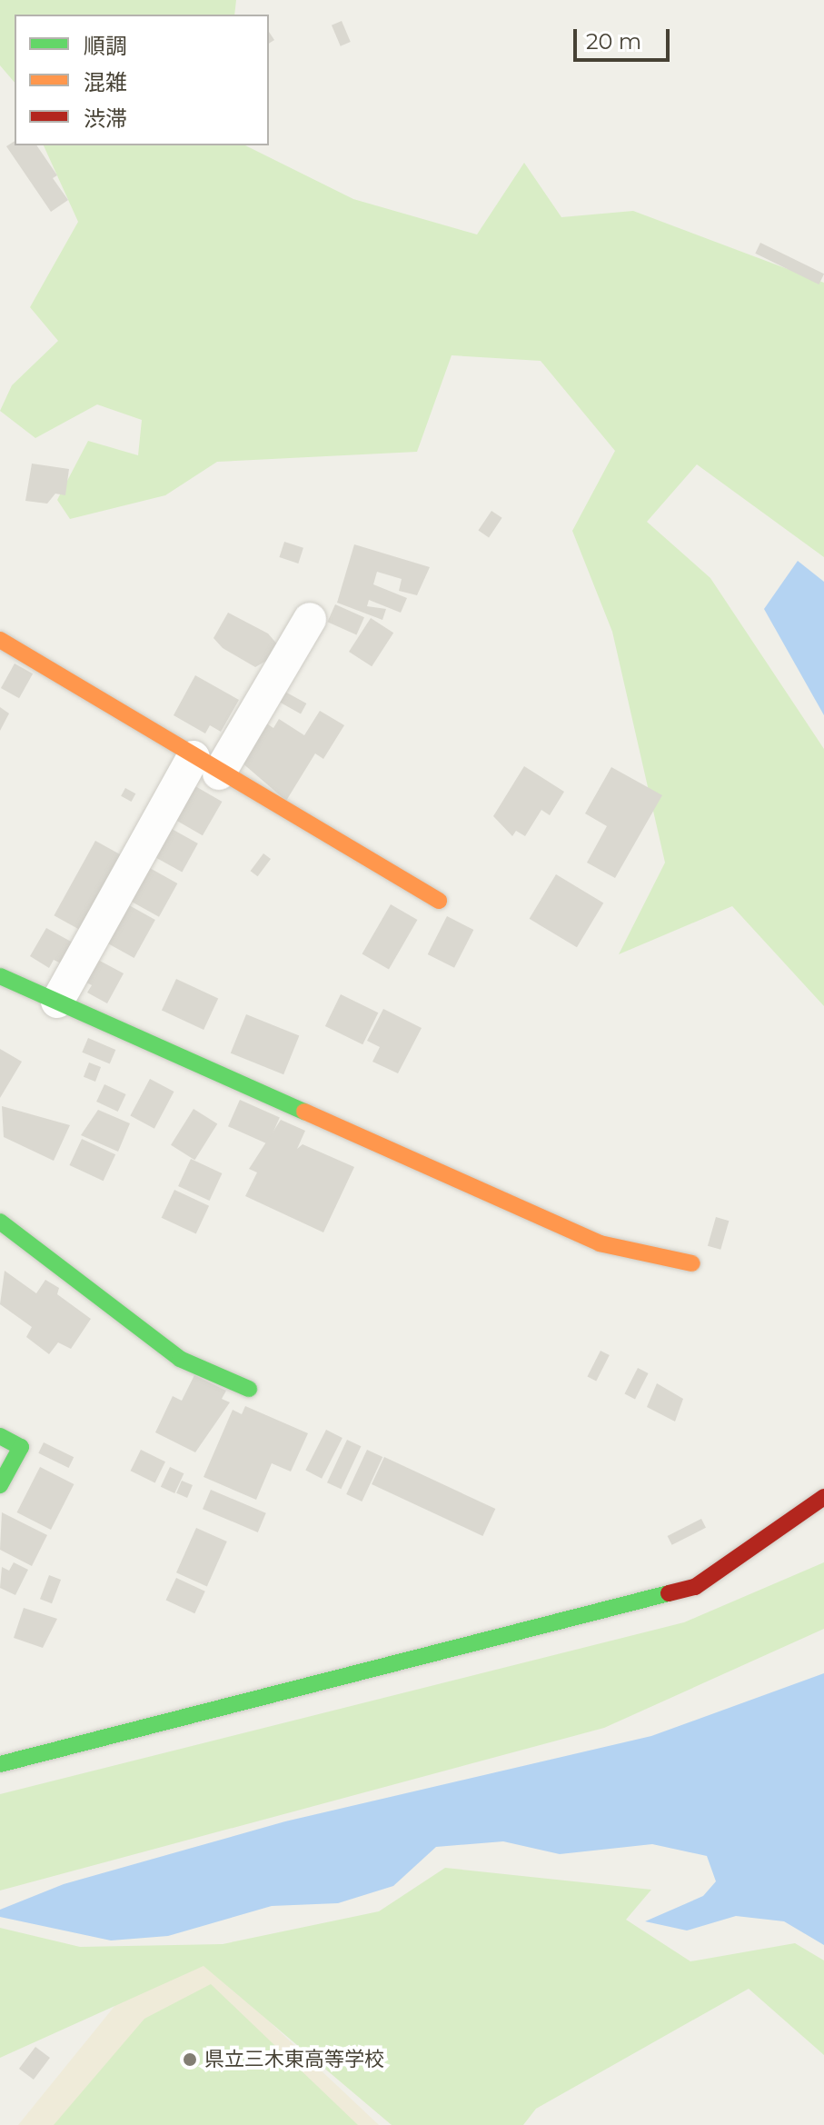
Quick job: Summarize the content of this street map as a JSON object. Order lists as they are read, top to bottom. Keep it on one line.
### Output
{"places":["県立三木東高等学校"],"legend":["順調","混雑","渋滞"],"scale_bar":"20 m"}
